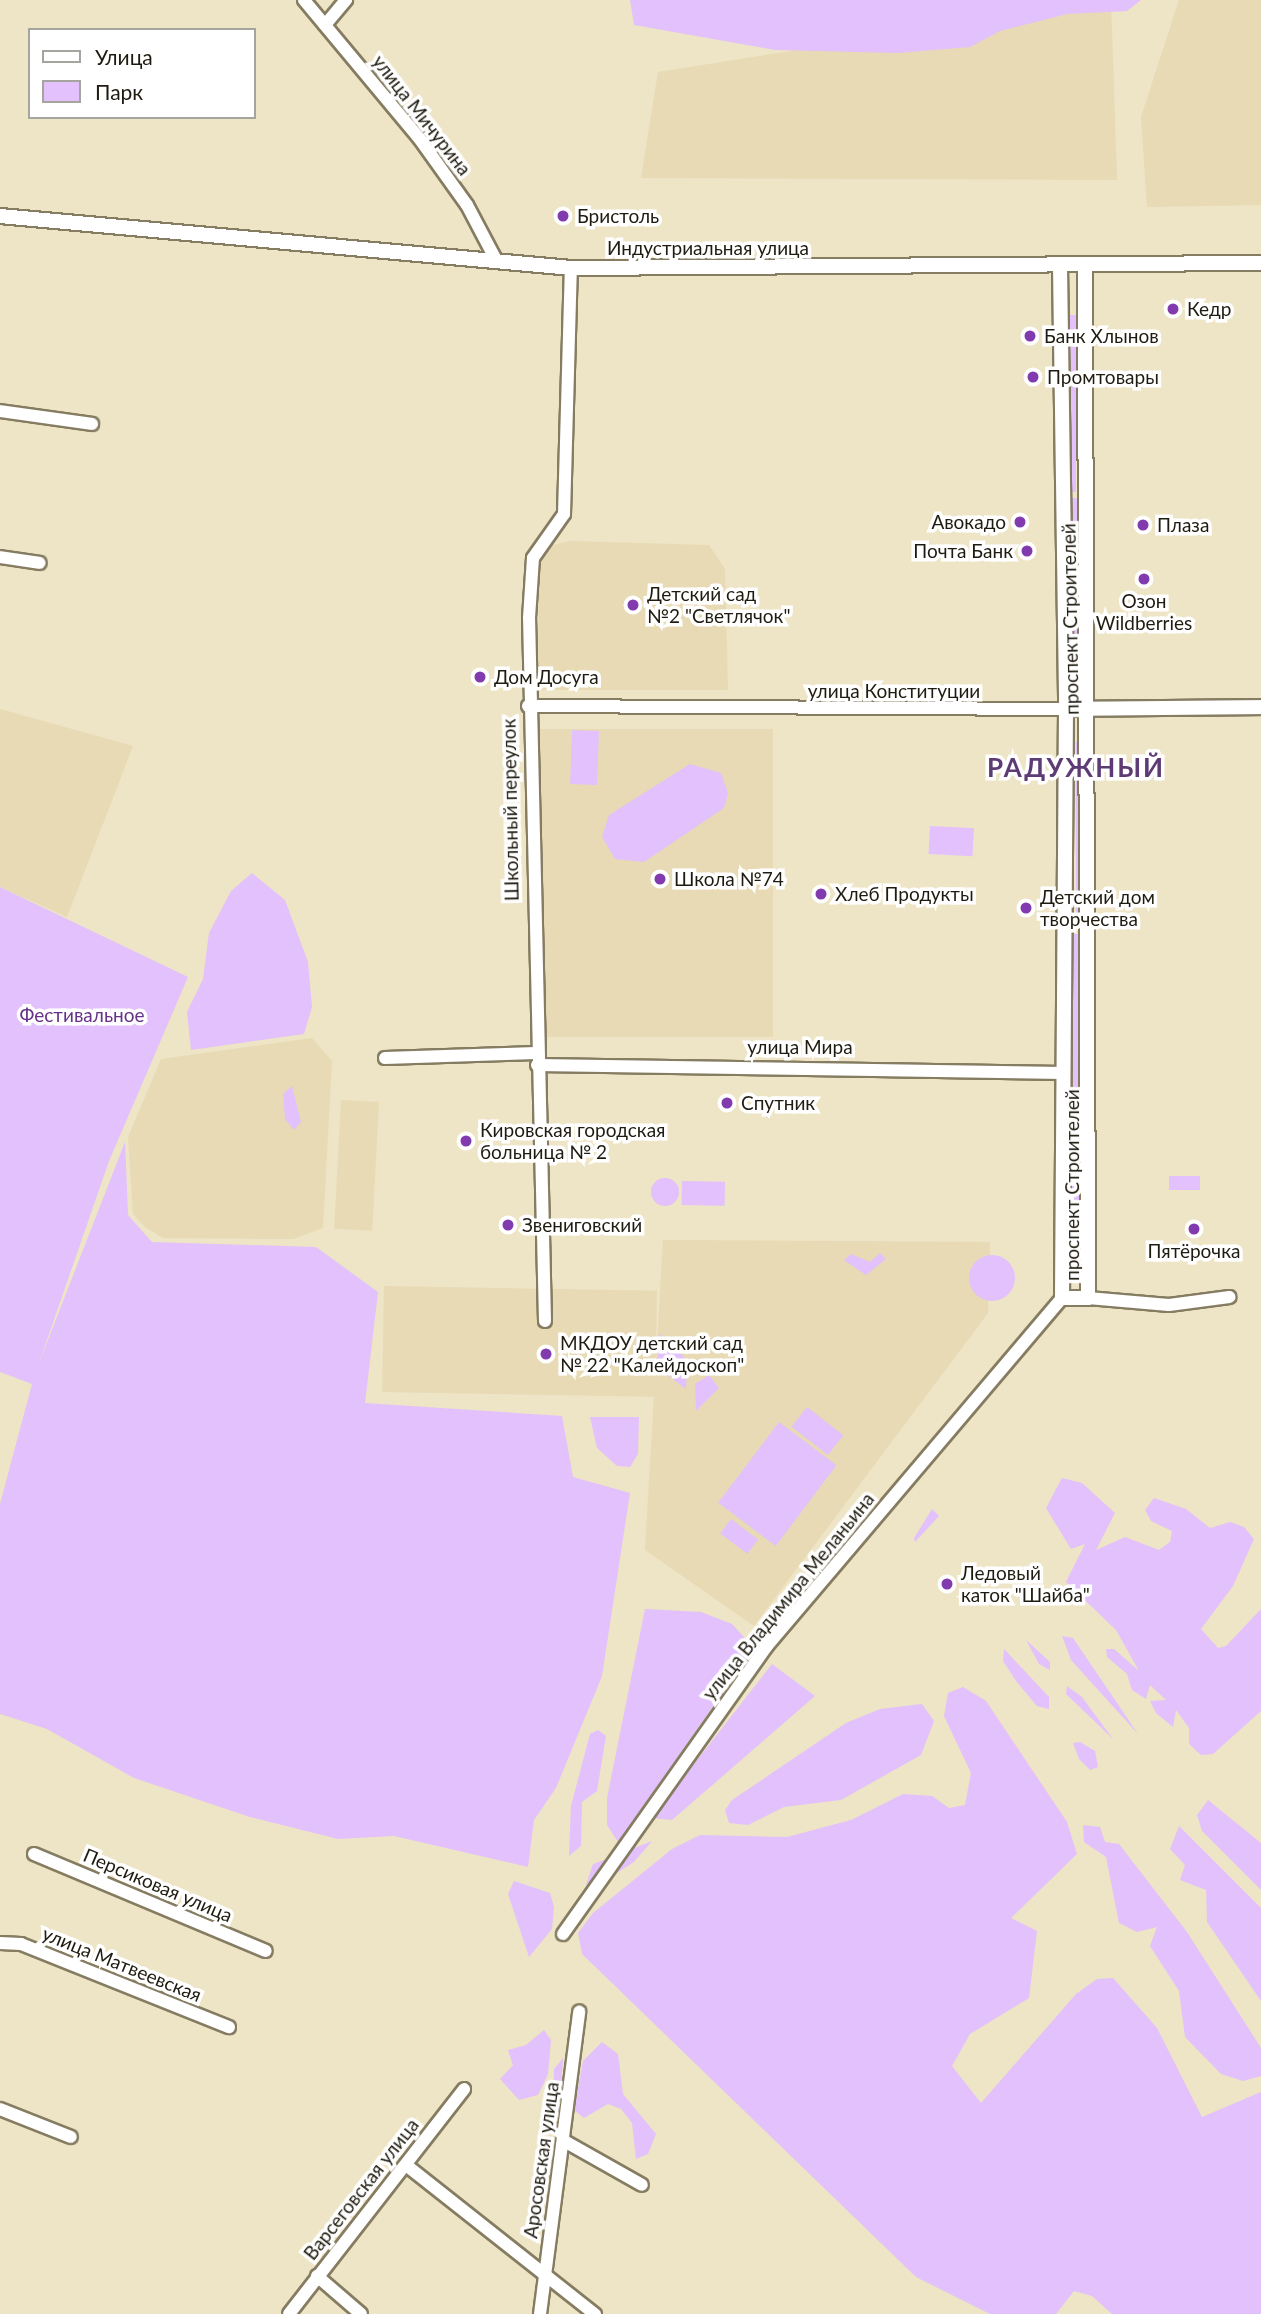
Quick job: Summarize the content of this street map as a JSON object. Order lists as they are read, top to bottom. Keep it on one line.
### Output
{"streets":{"street":["улица Мичурина","Индустриальная улица","проспект Строителей","улица Конституции","Школьный переулок","улица Мира","улица Владимира Меланьина","Персиковая улица","улица Матвеевская","Аросовская улица","Варсеговская улица"]},"crossings":[["улица Мичурина","Индустриальная улица"],["Индустриальная улица","проспект Строителей"],["Индустриальная улица","Школьный переулок"],["проспект Строителей","улица Конституции"],["проспект Строителей","улица Мира"],["проспект Строителей","улица Владимира Меланьина"],["улица Конституции","Школьный переулок"],["Школьный переулок","улица Мира"]],"districts":["РАДУЖНЫЙ"],"parks":["Фестивальное"],"places":["Бристоль","Кедр","Банк Хлынов","Промтовары","Авокадо","Плаза","Почта Банк","Озон Wildberries","Детский сад №2 \"Светлячок\"","Дом Досуга","Школа №74","Хлеб Продукты","Детский дом творчества","Спутник","Кировская городская больница № 2","Звениговский","Пятёрочка","МКДОУ детский сад № 22 \"Калейдоскоп\"","Ледовый каток \"Шайба\""],"legend":["Улица","Парк"]}
